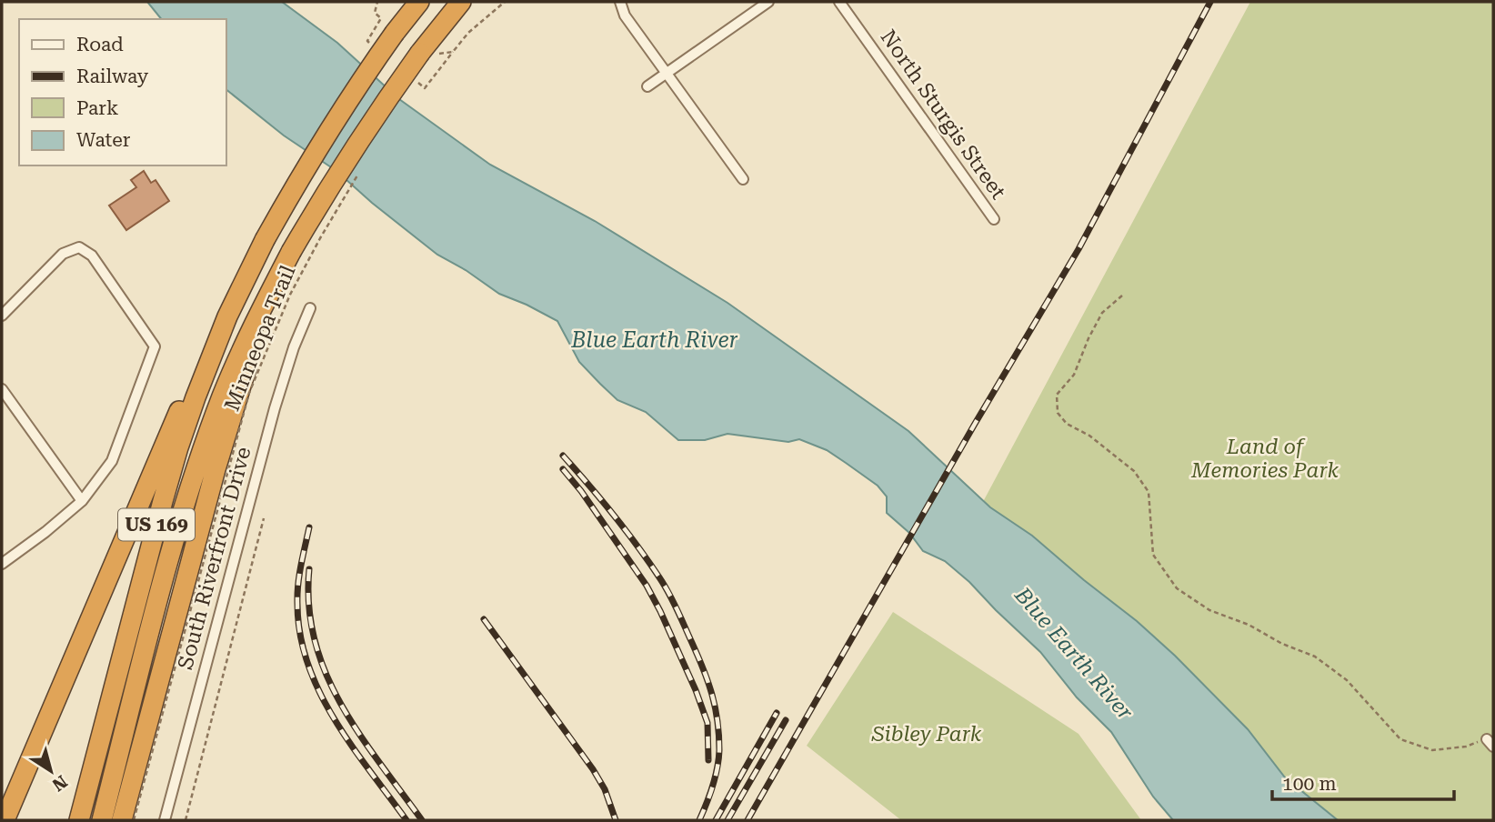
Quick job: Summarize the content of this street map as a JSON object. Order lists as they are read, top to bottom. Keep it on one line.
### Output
{"streets":{"highway":["US 169"],"street":["North Sturgis Street","South Riverfront Drive"],"path":["Minneopa Trail"]},"water":["Blue Earth River"],"parks":["Land of Memories Park","Sibley Park"],"legend":["Road","Railway","Park","Water"],"scale_bar":"100 m","north":"bottom right"}
